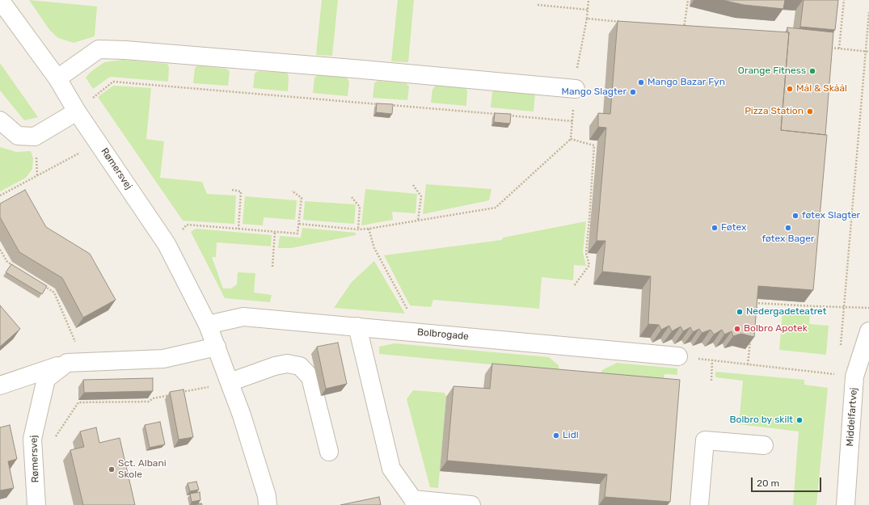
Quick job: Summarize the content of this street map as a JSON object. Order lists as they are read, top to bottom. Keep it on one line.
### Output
{"streets":{"street":["Rømersvej","Bolbrogade","Middelfartvej"]},"crossings":[["Rømersvej","Bolbrogade"]],"places":["Orange Fitness","Mango Bazar Fyn","Mål & Skåål","Mango Slagter","Pizza Station","føtex Slagter","Føtex","føtex Bager","Nedergadeteatret","Bolbro Apotek","Bolbro by skilt","Lidl","Sct. Albani Skole"],"scale_bar":"20 m"}
